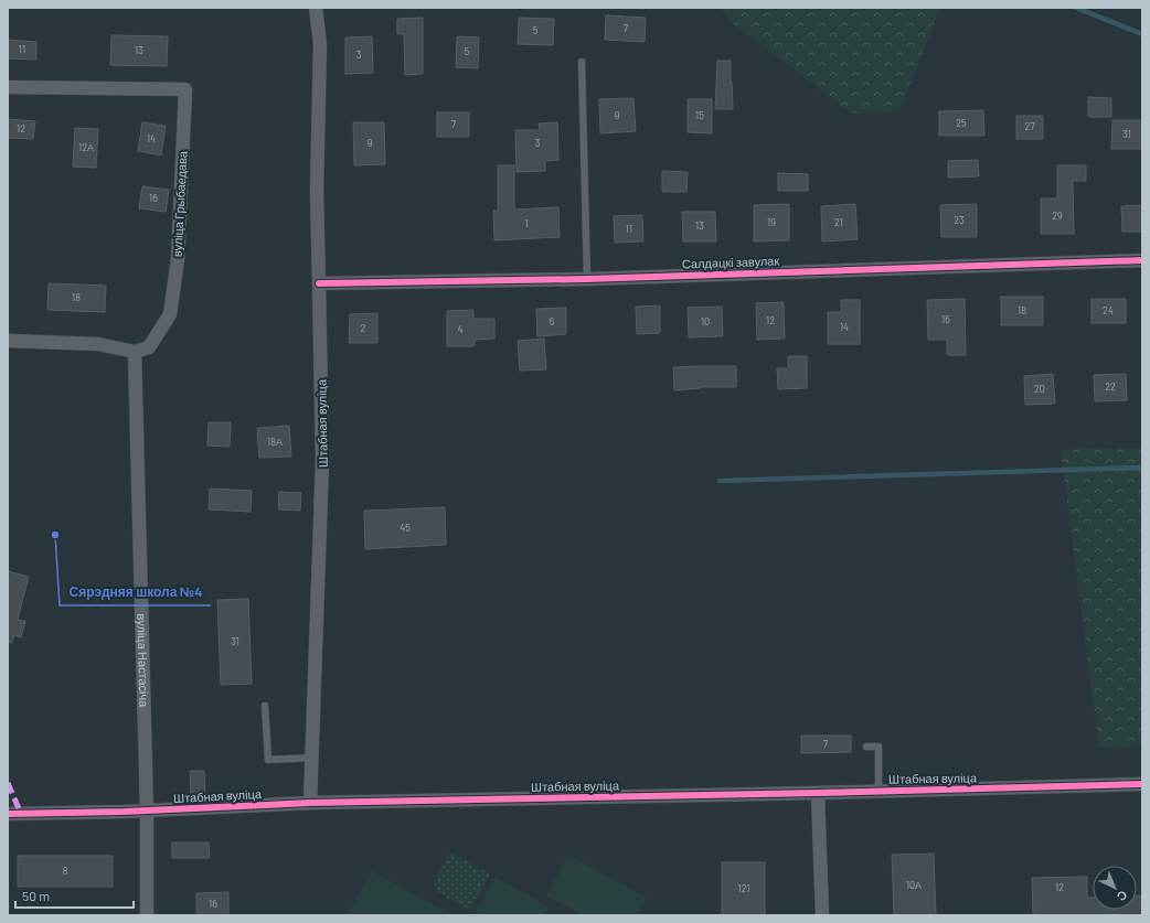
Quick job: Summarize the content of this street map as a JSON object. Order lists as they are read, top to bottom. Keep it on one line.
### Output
{"streets":{"street":["вуліца Грыбаедава","Салдацкі завулак","Штабная вуліца","вуліца Настасіча"]},"crossings":[["вуліца Грыбаедава","вуліца Настасіча"],["Салдацкі завулак","Штабная вуліца"],["Штабная вуліца","вуліца Настасіча"]],"places":["Сярэдняя школа №4"],"house_numbers":["7","5","11","13","5","3","9","15","25","7","27","12","31","14","9","3","12А","16","29","23","19","21","1","13","11","18","18","24","16","12","6","10","14","2","4","22","20","18А","45","31","7","8","10А","12","121","16"],"scale_bar":"50 m","north":"bottom right"}
